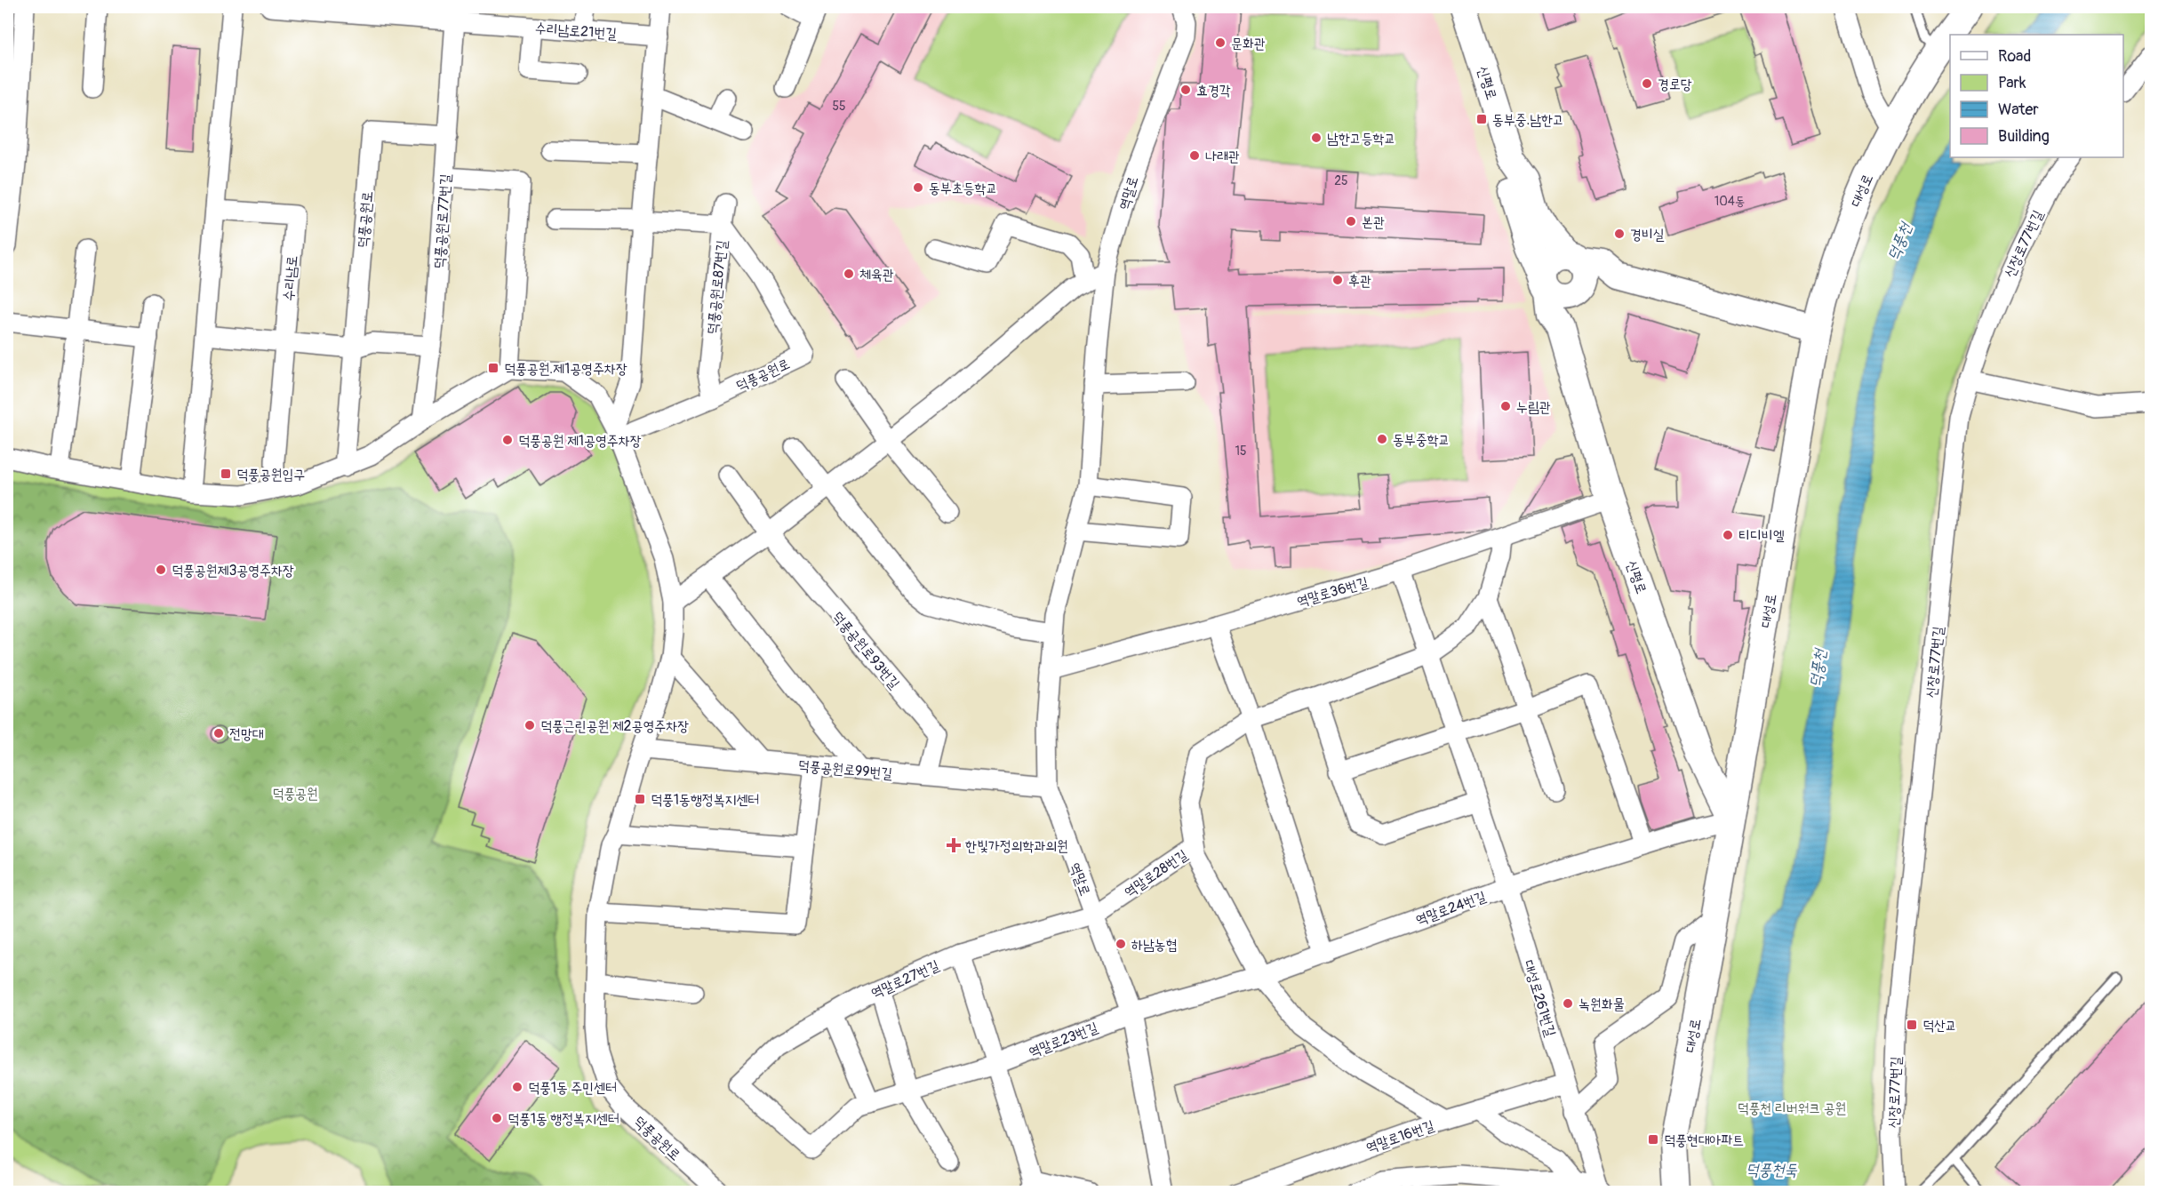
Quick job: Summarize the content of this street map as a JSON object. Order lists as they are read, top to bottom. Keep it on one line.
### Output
{"streets":{"street":["수리남로21번길","신평로","대성로","역말로","덕풍공원로","덕풍공원로77번길","신장로77번길","수리남로","덕풍공원로87번길","역말로36번길","덕풍공원로93번길","덕풍공원로99번길","역말로28번길","역말로24번길","역말로27번길","대성로261번길","역말로23번길","역말로16번길"]},"crossings":[["수리남로21번길","덕풍공원로77번길"],["신평로","대성로"],["신평로","역말로36번길"],["신평로","역말로24번길"],["대성로","역말로24번길"],["역말로","역말로36번길"],["역말로","덕풍공원로99번길"],["역말로","역말로28번길"],["역말로","역말로24번길"],["역말로","역말로27번길"],["역말로","역말로23번길"],["덕풍공원로","덕풍공원로77번길"],["덕풍공원로","덕풍공원로87번길"],["덕풍공원로","덕풍공원로99번길"],["역말로36번길","역말로28번길"],["역말로36번길","대성로261번길"],["덕풍공원로93번길","덕풍공원로99번길"],["역말로28번길","역말로27번길"],["역말로28번길","대성로261번길"],["역말로24번길","대성로261번길"],["역말로24번길","역말로23번길"],["역말로27번길","역말로23번길"],["대성로261번길","역말로16번길"]],"water":["덕풍천","덕풍천둑"],"parks":["덕풍공원","덕풍천 리버워크 공원"],"places":{"other":["문화관","경로당","효경각","남한고등학교","나래관","동부초등학교","본관","경비실","체육관","후관","누림관","동부중학교","덕풍공원 제1공영주차장","티디비엘","덕풍공원제3공영주차장","덕풍근린공원 제2공영주차장","전망대","하남농협","녹원화물","덕풍1동 주민센터","덕풍1동 행정복지센터"],"transit":["동부중.남한고","덕풍공원.제1공영주차장","덕풍공원입구","덕풍1동행정복지센터","덕산교","덕풍현대아파트"],"health":["한빛가정의학과의원"]},"house_numbers":["55","25","104동","15"],"legend":["Road","Park","Water","Building"]}
